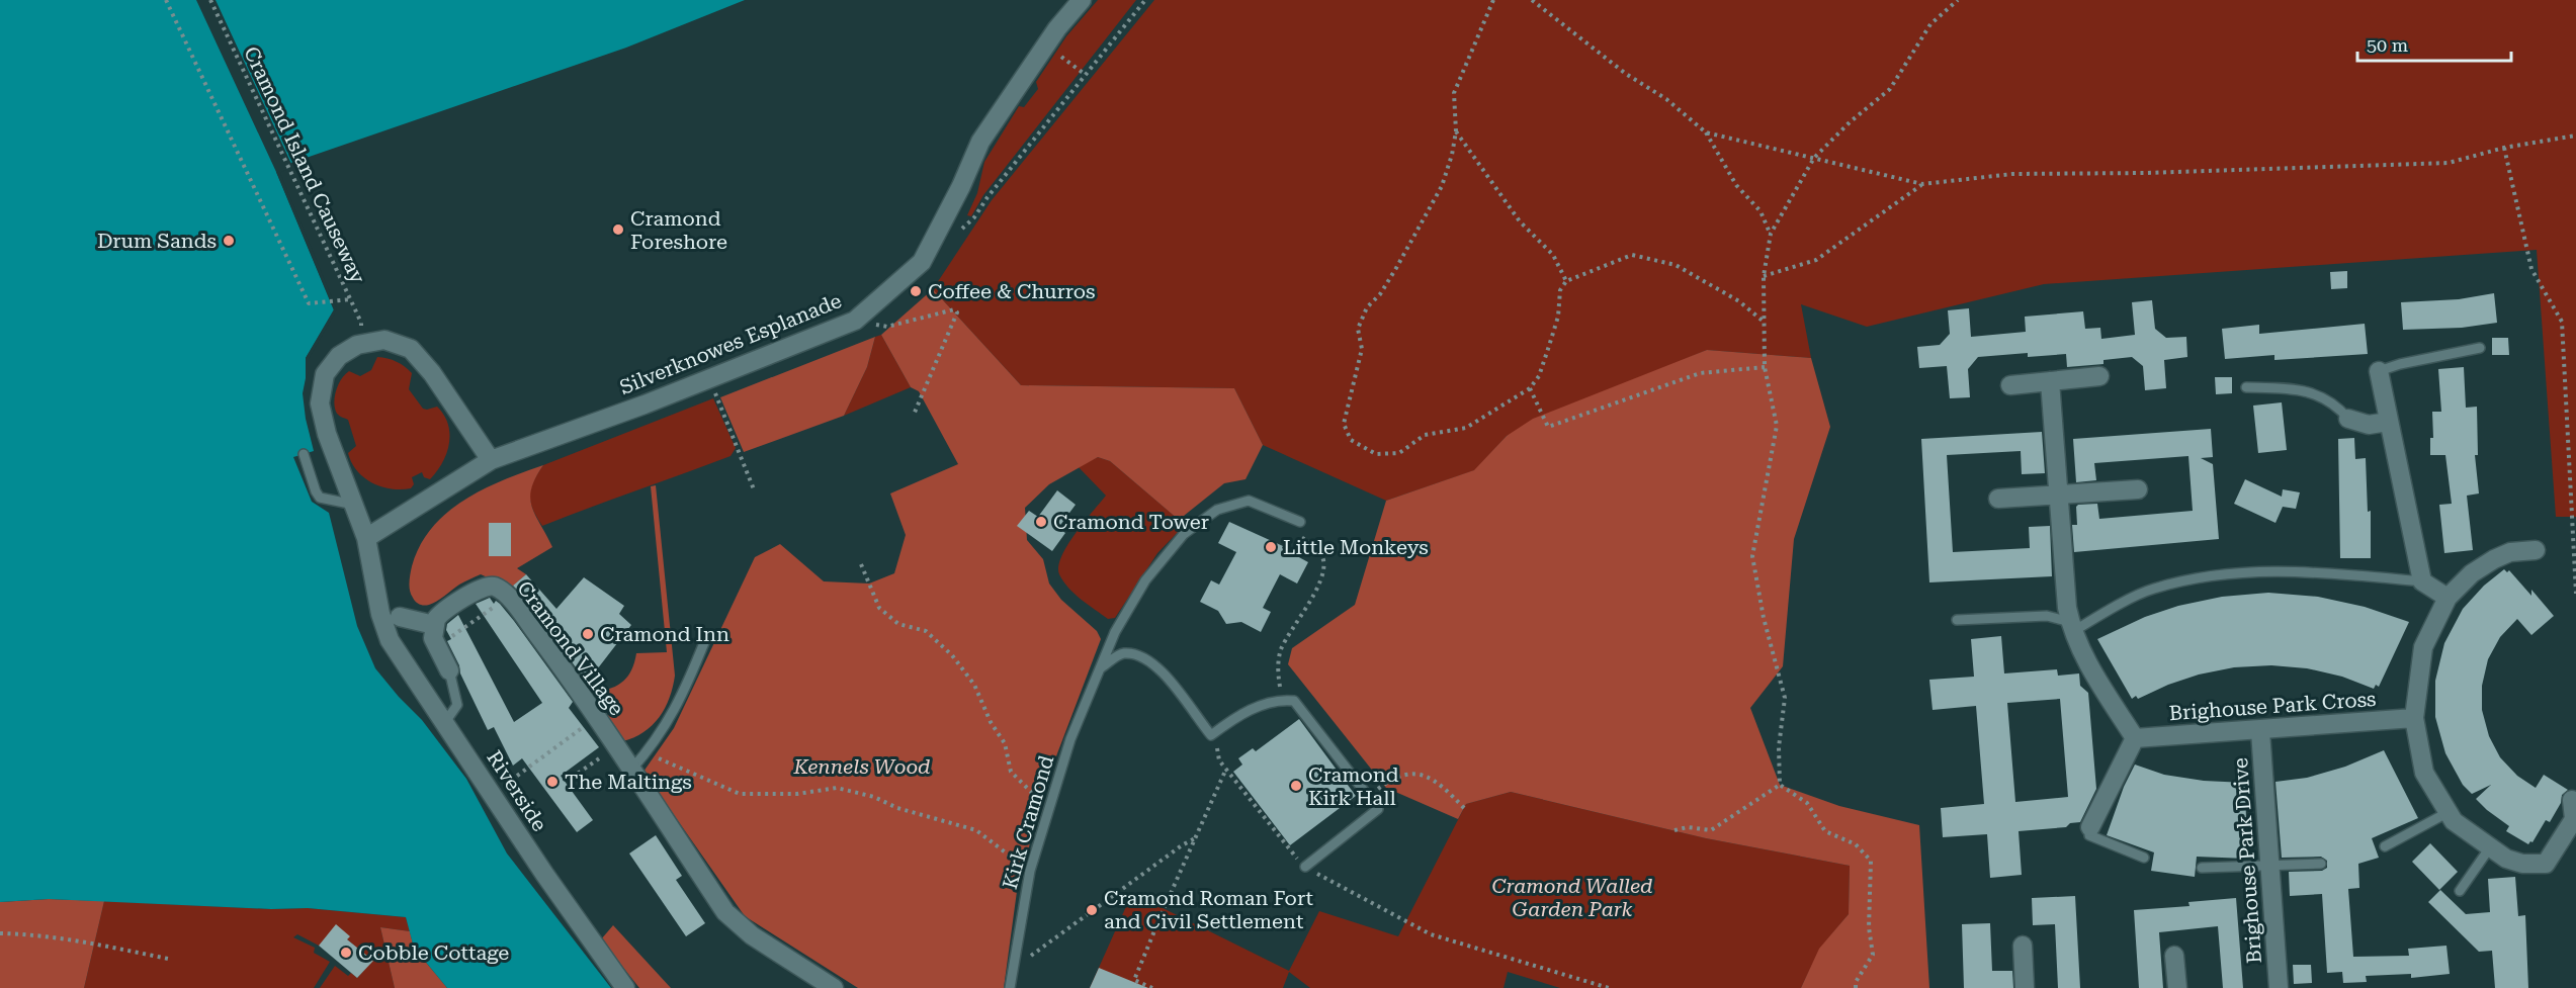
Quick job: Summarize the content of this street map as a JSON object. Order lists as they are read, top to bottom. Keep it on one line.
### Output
{"streets":{"street":["Silverknowes Esplanade","Cramond Village","Brighouse Park Cross","Riverside","Brighouse Park Drive"],"lane":["Kirk Cramond"],"path":["Cramond Island Causeway"]},"crossings":[["Silverknowes Esplanade","Riverside"],["Brighouse Park Cross","Brighouse Park Drive"]],"parks":["Kennels Wood","Cramond Walled Garden Park"],"places":["Cramond Foreshore","Drum Sands","Coffee & Churros","Cramond Tower","Little Monkeys","Cramond Inn","The Maltings","Cramond Kirk Hall","Cramond Roman Fort and Civil Settlement","Cobble Cottage"],"scale_bar":"50 m"}
